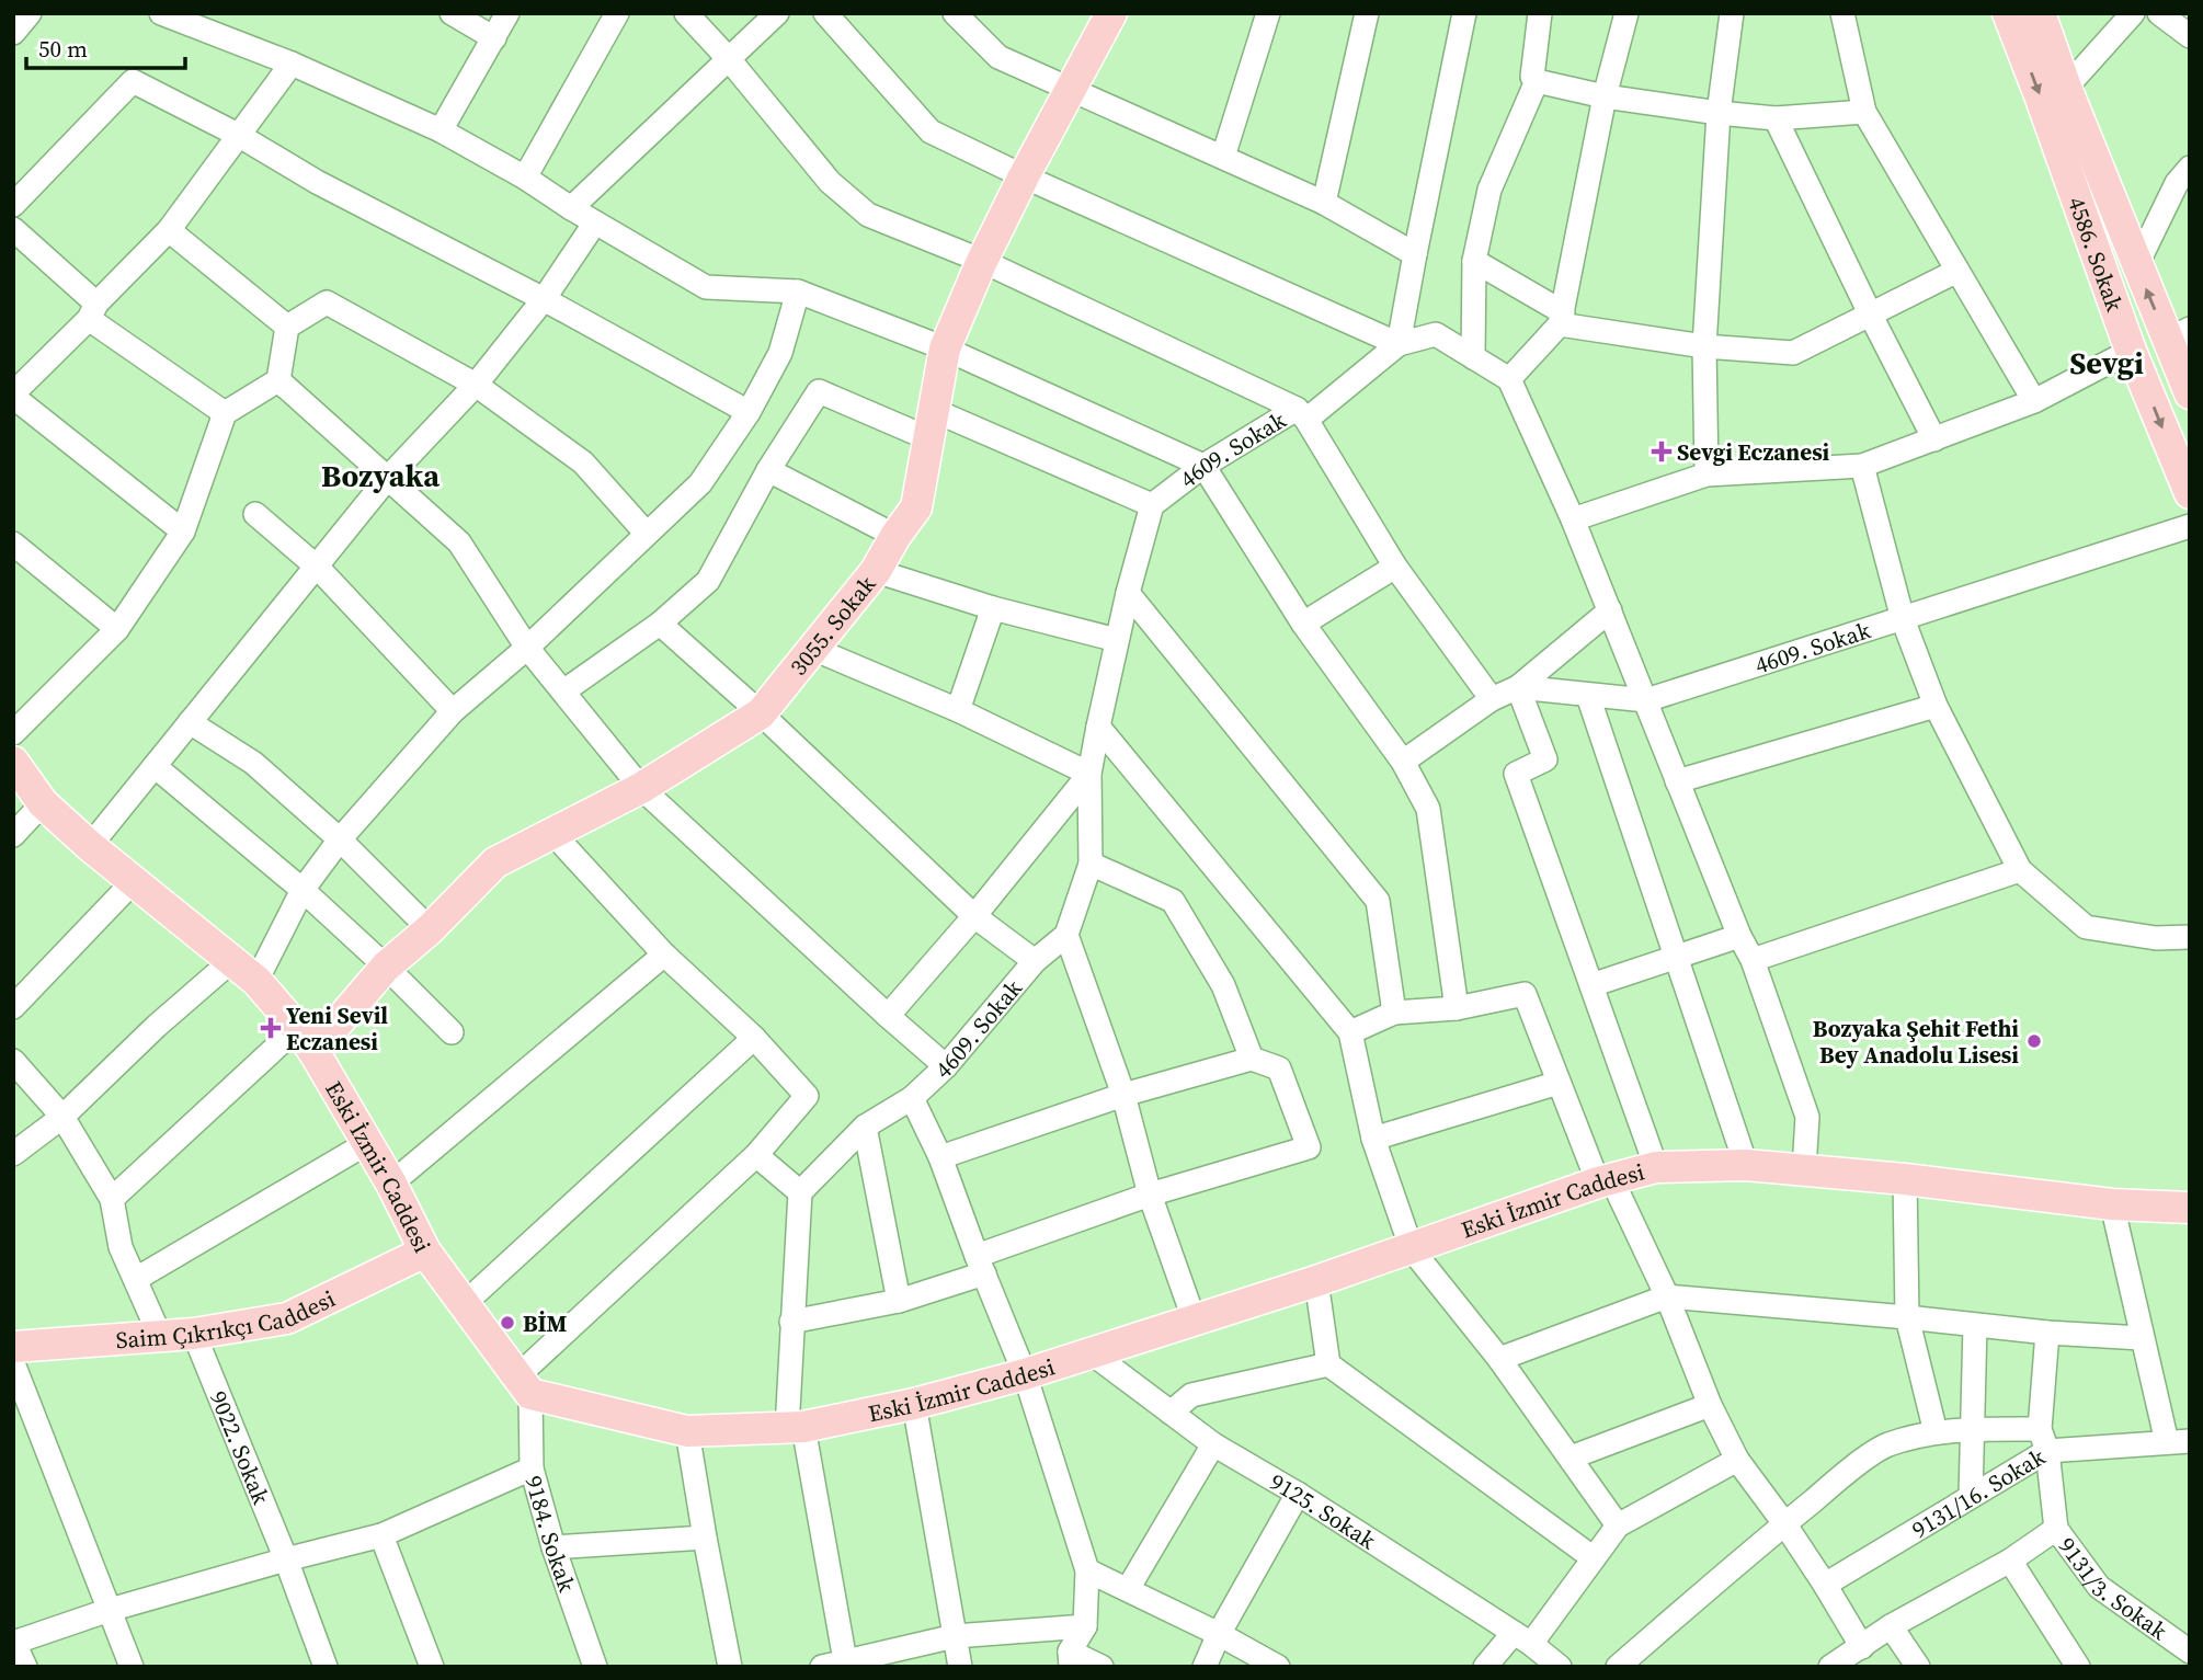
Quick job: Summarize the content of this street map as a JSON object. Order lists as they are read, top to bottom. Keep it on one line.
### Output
{"streets":{"main road":["4586. Sokak","3055. Sokak","Eski İzmir Caddesi","Saim Çıkrıkçı Caddesi"],"street":["4609. Sokak","9022. Sokak","9131/16. Sokak","9125. Sokak","9184. Sokak","9131/3. Sokak"]},"crossings":[["3055. Sokak","Eski İzmir Caddesi"],["Eski İzmir Caddesi","Saim Çıkrıkçı Caddesi"],["Eski İzmir Caddesi","9125. Sokak"],["Eski İzmir Caddesi","9184. Sokak"],["Saim Çıkrıkçı Caddesi","9022. Sokak"],["9131/16. Sokak","9131/3. Sokak"]],"districts":["Sevgi","Bozyaka"],"places":{"health":["Sevgi Eczanesi","Yeni Sevil Eczanesi"],"other":["Bozyaka Şehit Fethi Bey Anadolu Lisesi","BİM"]},"scale_bar":"50 m"}
